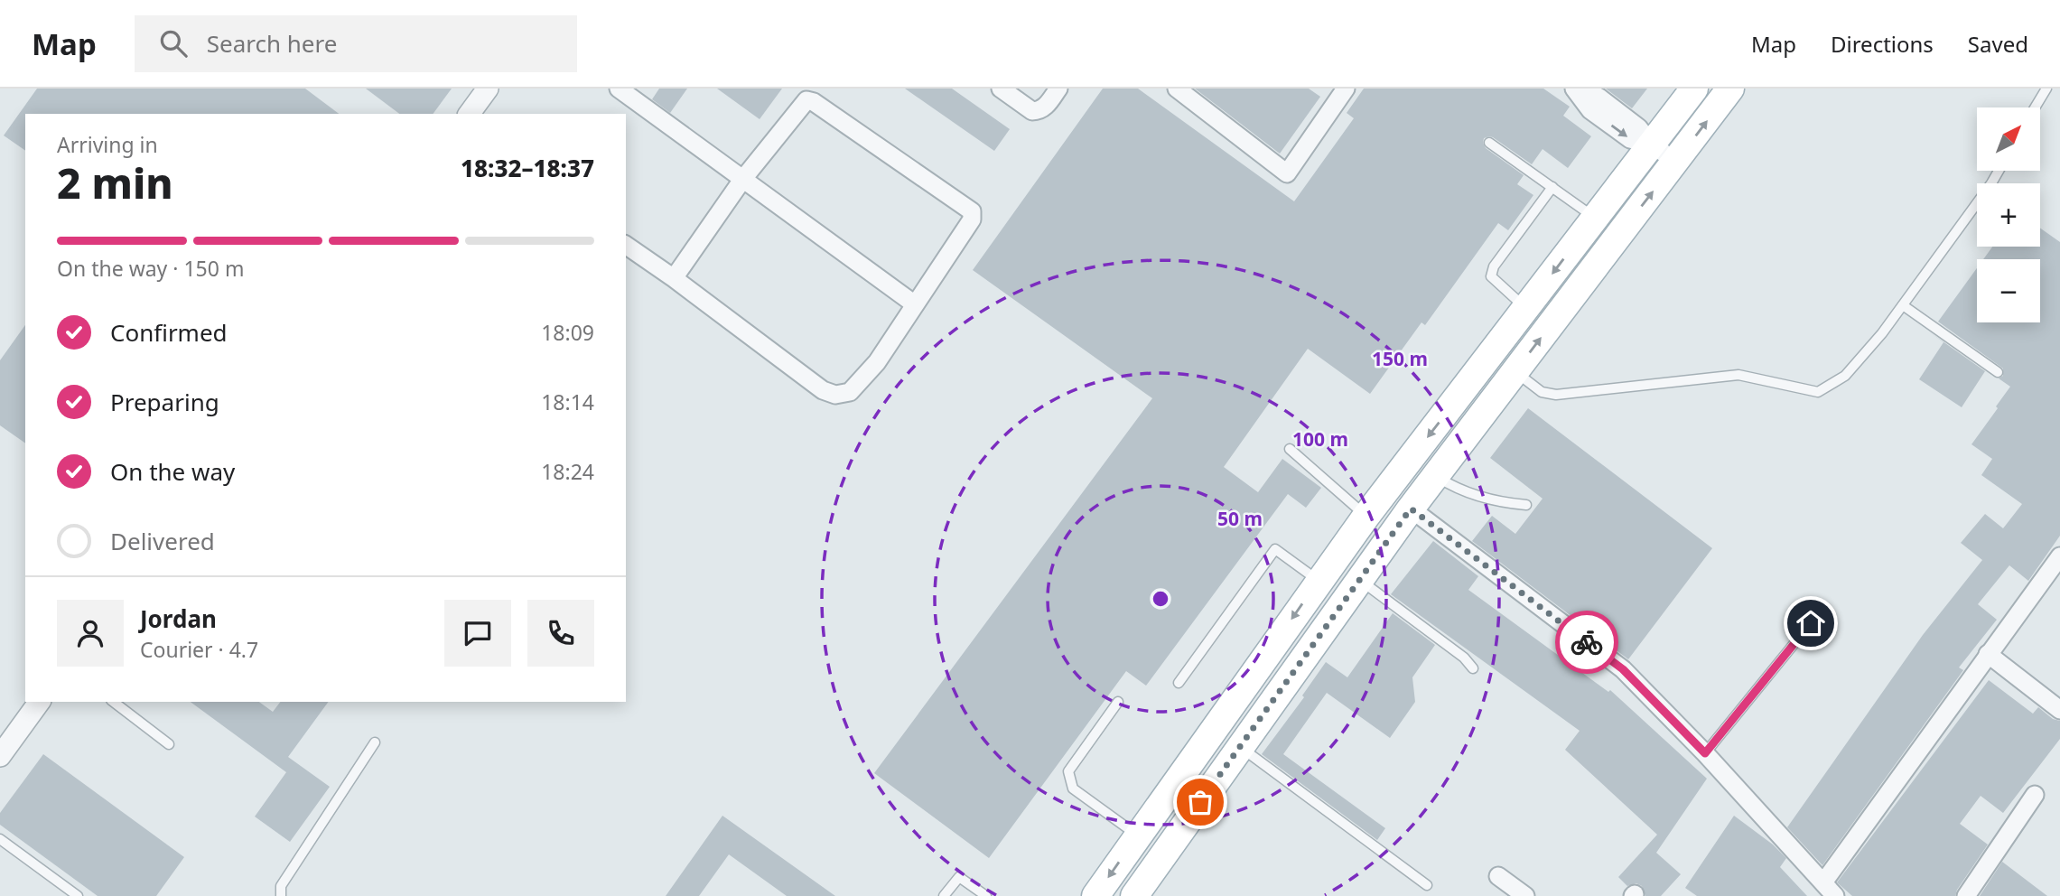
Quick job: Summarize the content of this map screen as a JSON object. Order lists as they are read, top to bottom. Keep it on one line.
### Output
{"north":"top right","page":{"header":"Map","search":"Search here","nav":["Map","Directions","Saved"],"map_buttons":["+","−"],"heading":["2 min","Arriving in","18:32–18:37"],"panel":["Jordan","Courier · 4.7"],"bar":"On the way · 150 m","list":[["Confirmed","18:09"],["Preparing","18:14"],["On the way","18:24"],"Delivered"]},"rings":["150 m","100 m","50 m"]}
